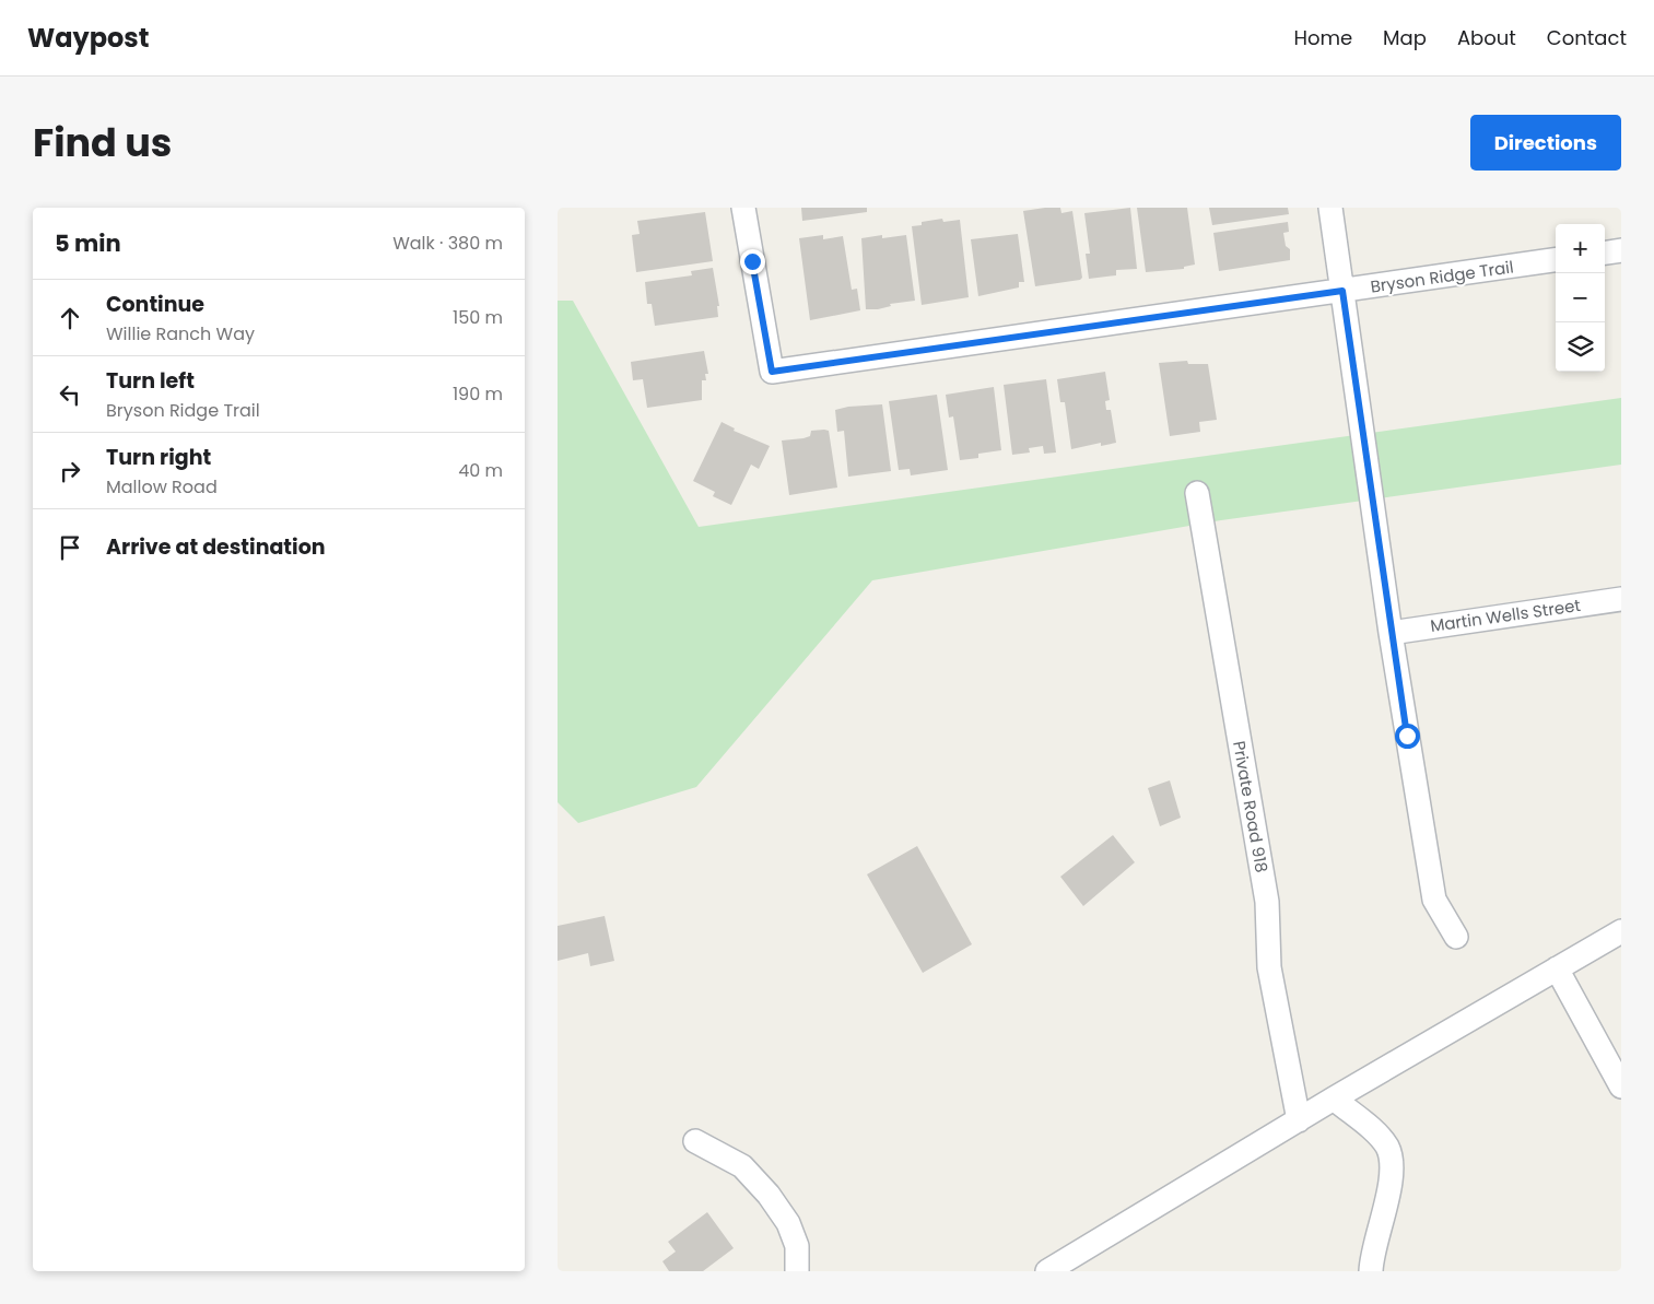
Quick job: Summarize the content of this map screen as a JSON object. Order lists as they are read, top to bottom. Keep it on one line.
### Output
{"streets":{"street":["Bryson Ridge Trail","Martin Wells Street","Private Road 918"]},"page":{"header":"Waypost","nav":["Home","Map","About","Contact"],"title":"Find us","buttons":"Directions","heading":["5 min","Walk · 380 m"],"map_buttons":["+","−"],"list":[["Continue","Willie Ranch Way","150 m"],["Turn left","Bryson Ridge Trail","190 m"],["Turn right","Mallow Road","40 m"],"Arrive at destination"]}}
